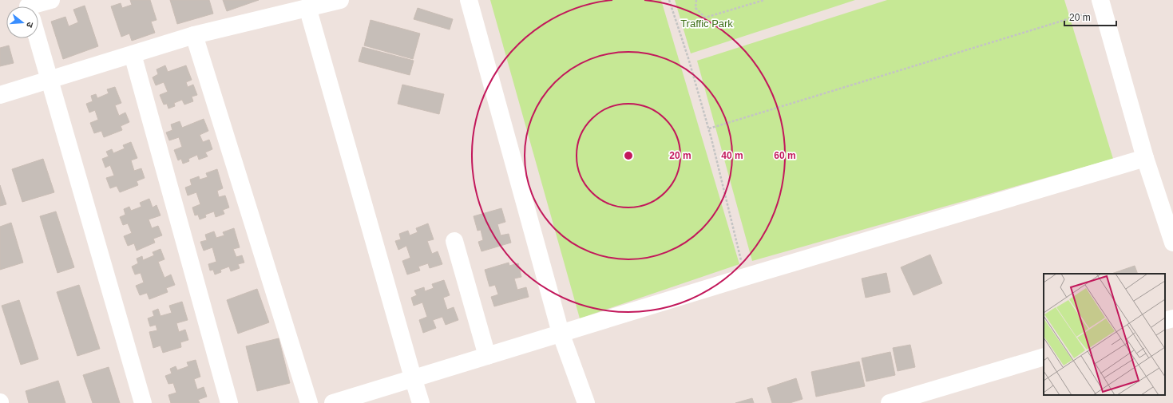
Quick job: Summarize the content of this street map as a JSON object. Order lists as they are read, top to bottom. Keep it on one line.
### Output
{"parks":["Traffic Park"],"scale_bar":"20 m","north":"right","rings":["20 m","40 m","60 m"]}
